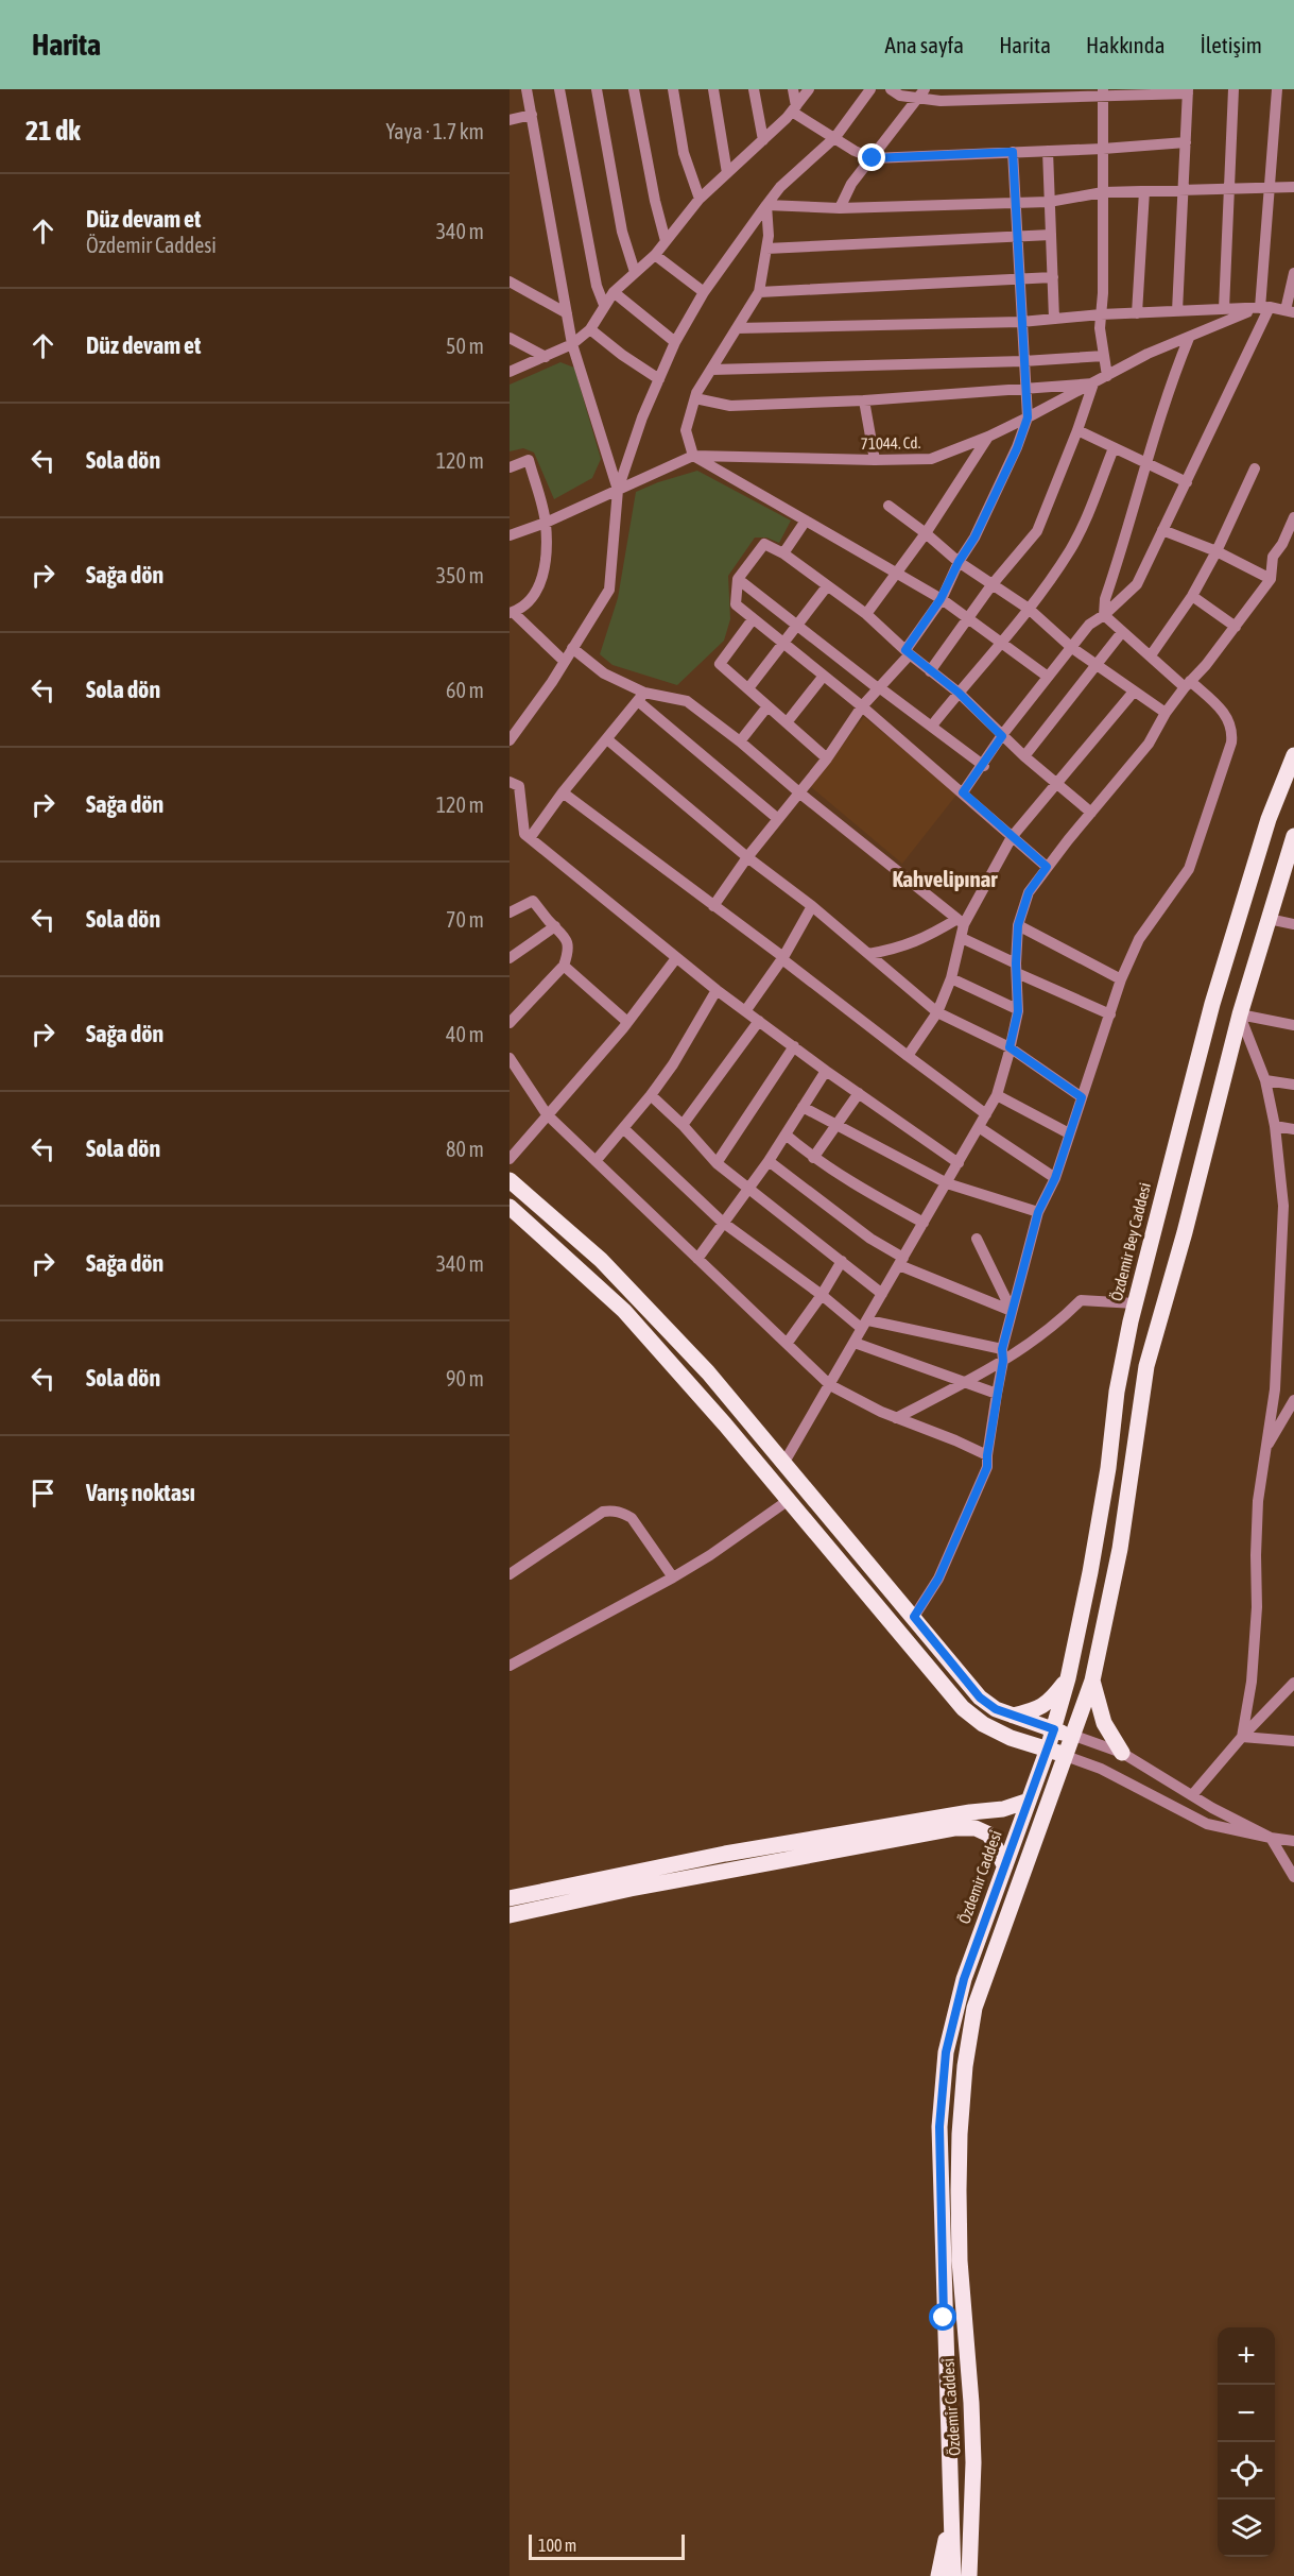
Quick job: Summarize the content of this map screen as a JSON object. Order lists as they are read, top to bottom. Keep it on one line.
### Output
{"streets":{"main road":["Özdemir Bey Caddesi","Özdemir Caddesi"],"street":["71044. Cd."]},"crossings":[["Özdemir Bey Caddesi","Özdemir Caddesi"]],"districts":["Kahvelipınar"],"scale_bar":"100 m","page":{"header":"Harita","nav":["Ana sayfa","Harita","Hakkında","İletişim"],"heading":["21 dk","Yaya · 1.7 km"],"list":[["Düz devam et","Özdemir Caddesi","340 m"],["Düz devam et","50 m"],["Sola dön","120 m"],["Sağa dön","350 m"],["Sola dön","60 m"],["Sağa dön","120 m"],["Sola dön","70 m"],["Sağa dön","40 m"],["Sola dön","80 m"],["Sağa dön","340 m"],["Sola dön","90 m"],"Varış noktası"],"map_buttons":["+","−"],"scale":"100 m"}}
